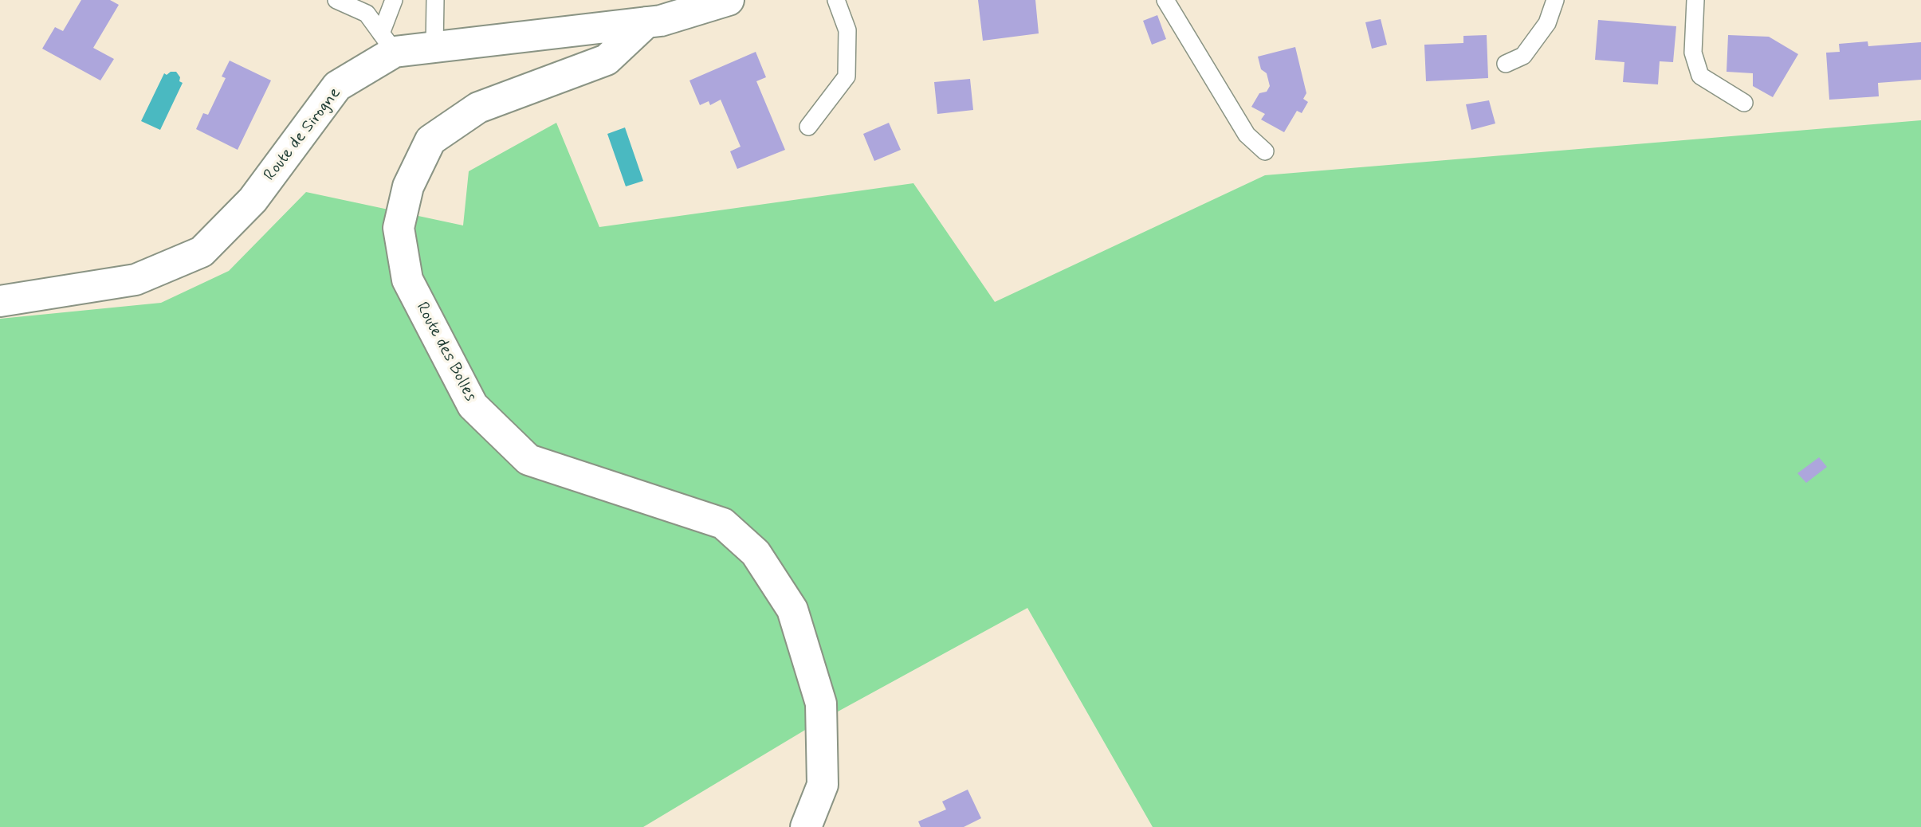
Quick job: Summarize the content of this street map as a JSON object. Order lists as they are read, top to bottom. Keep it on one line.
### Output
{"streets":{"street":["Route de Sirogne","Route des Bolles"]},"crossings":[["Route de Sirogne","Route des Bolles"]]}
